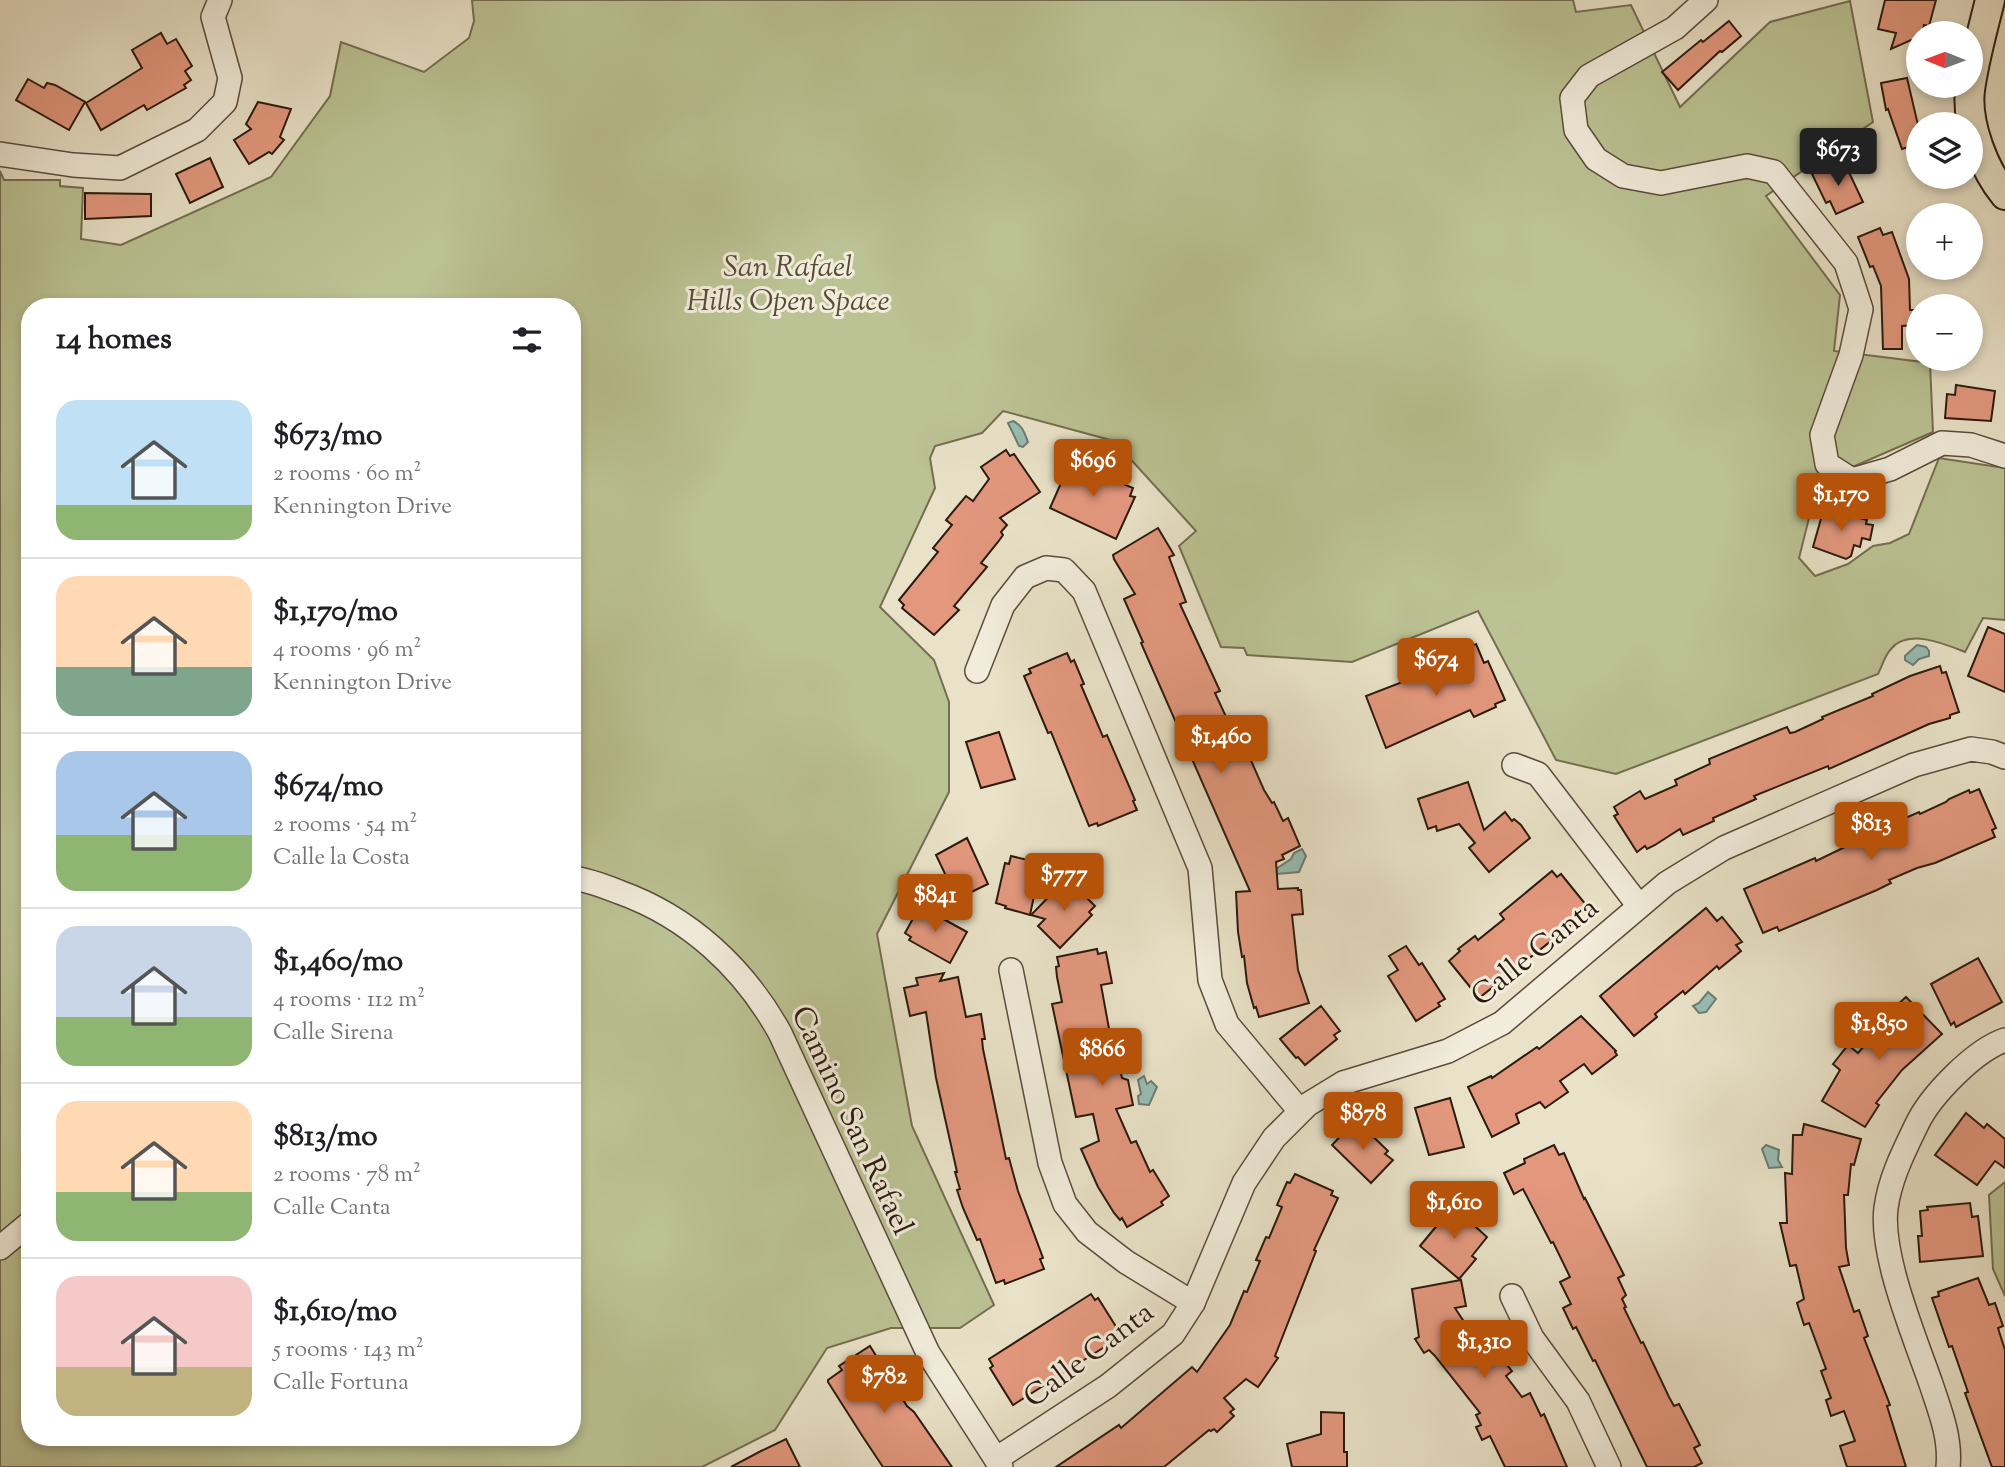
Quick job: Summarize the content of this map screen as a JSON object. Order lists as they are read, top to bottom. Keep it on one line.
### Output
{"streets":{"street":["Calle Canta","Camino San Rafael"]},"crossings":[["Calle Canta","Camino San Rafael"]],"parks":["San Rafael Hills Open Space"],"north":"left","page":{"map_buttons":["+","−"],"price":["$673","$696","$1,170","$674","$1,460","$813","$777","$841","$1,850","$866","$878","$1,610","$1,310","$782"],"heading":"14 homes","list":[{"name":"$673/mo","note":"2 rooms · 60 m² · Kennington Drive"},{"name":"$1,170/mo","note":"4 rooms · 96 m² · Kennington Drive"},{"name":"$674/mo","note":"2 rooms · 54 m² · Calle la Costa"},{"name":"$1,460/mo","note":"4 rooms · 112 m² · Calle Sirena"},{"name":"$813/mo","note":"2 rooms · 78 m² · Calle Canta"},{"name":"$1,610/mo","note":"5 rooms · 143 m² · Calle Fortuna"}]}}
